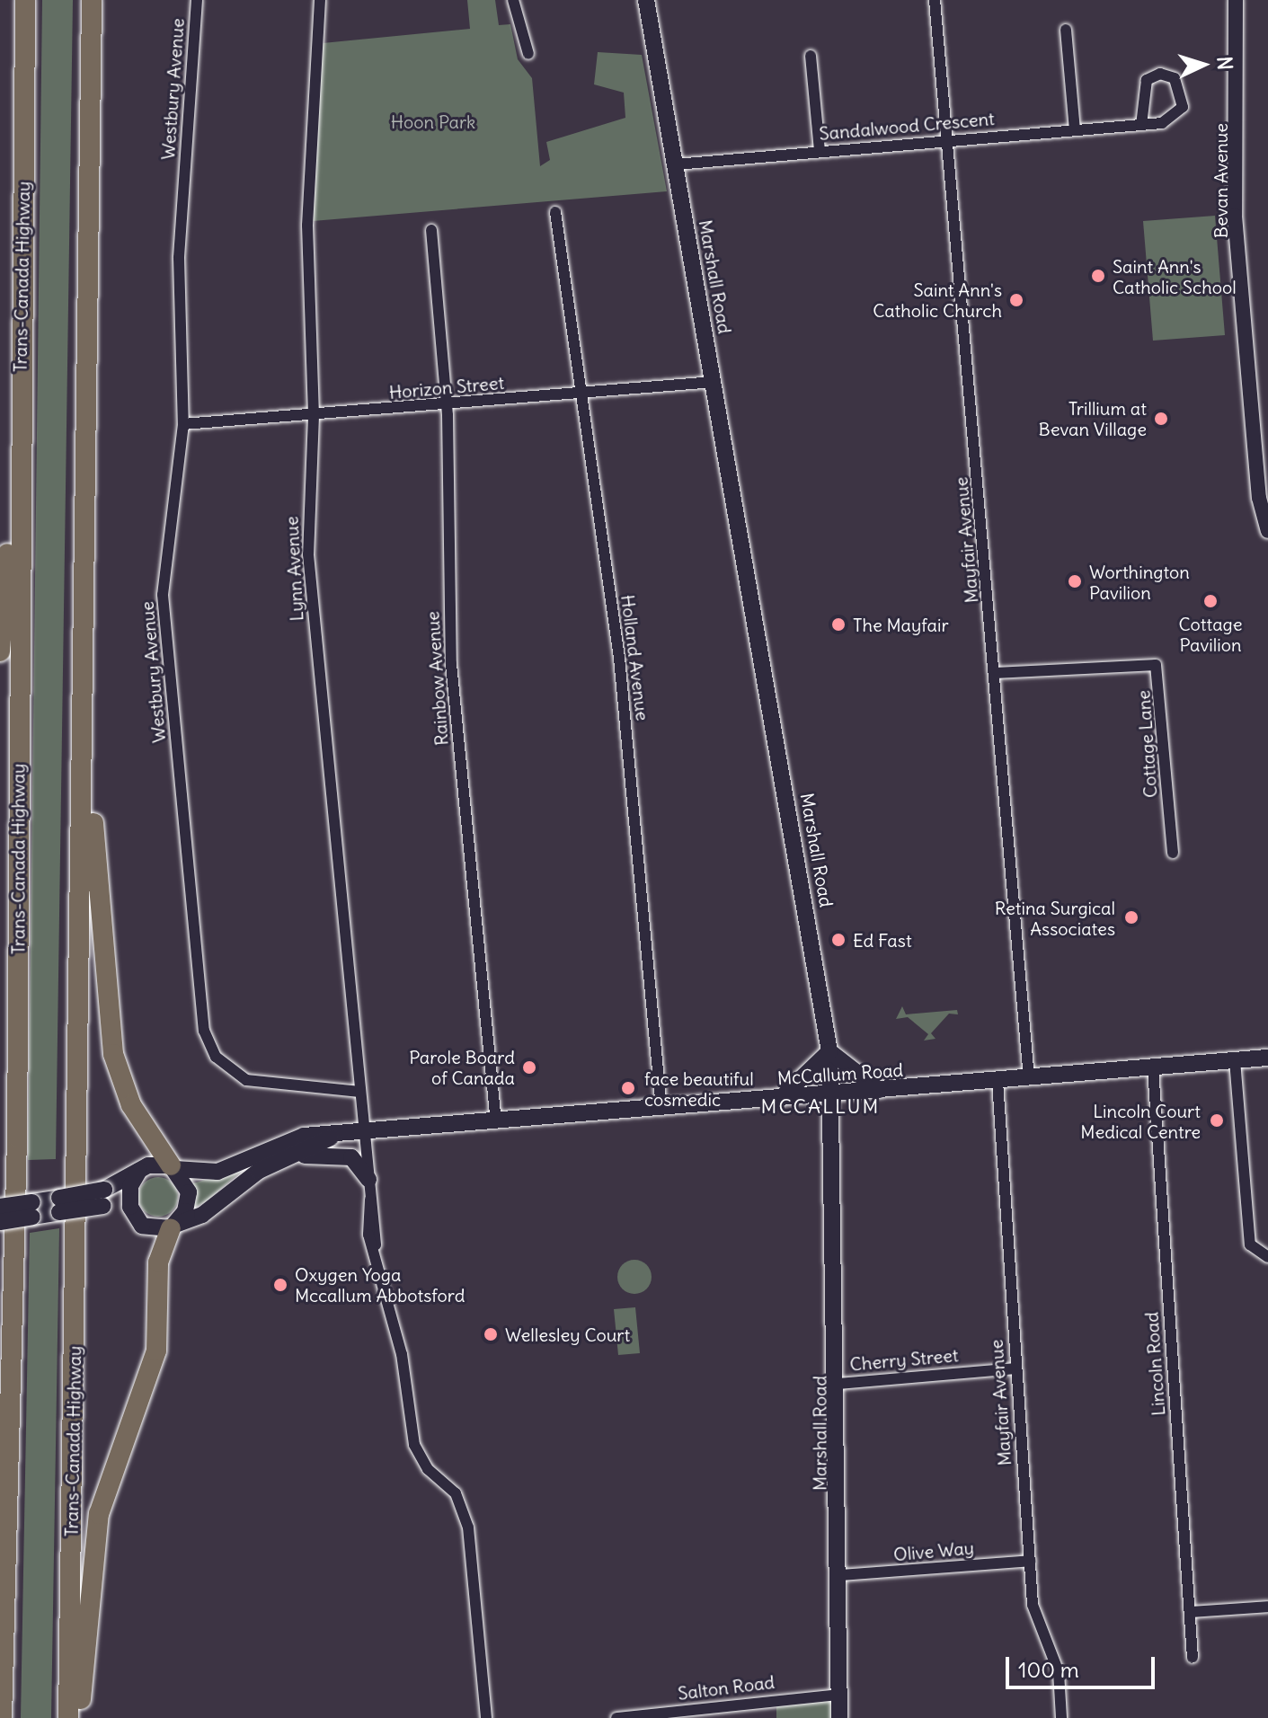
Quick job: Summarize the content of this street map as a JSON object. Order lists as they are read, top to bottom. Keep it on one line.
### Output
{"streets":{"highway":["Trans-Canada Highway"],"main road":["Marshall Road","McCallum Road"],"street":["Westbury Avenue","Sandalwood Crescent","Bevan Avenue","Horizon Street","Mayfair Avenue","Lynn Avenue","Holland Avenue","Rainbow Avenue","Cottage Lane","Cherry Street","Lincoln Road","Olive Way","Salton Road"]},"crossings":[["Westbury Avenue","Horizon Street"],["Westbury Avenue","Lynn Avenue"],["Sandalwood Crescent","Marshall Road"],["Sandalwood Crescent","Mayfair Avenue"],["Marshall Road","Horizon Street"],["Marshall Road","McCallum Road"],["Marshall Road","Cherry Street"],["Marshall Road","Olive Way"],["Marshall Road","Salton Road"],["Horizon Street","Lynn Avenue"],["Horizon Street","Holland Avenue"],["Horizon Street","Rainbow Avenue"],["Mayfair Avenue","Cottage Lane"],["Mayfair Avenue","McCallum Road"],["Mayfair Avenue","Cherry Street"],["Mayfair Avenue","Olive Way"],["Lynn Avenue","McCallum Road"],["Holland Avenue","McCallum Road"],["Rainbow Avenue","McCallum Road"],["McCallum Road","Lincoln Road"]],"districts":["MCCALLUM"],"parks":["Hoon Park"],"places":["Saint Ann's Catholic School","Saint Ann's Catholic Church","Trillium at Bevan Village","Worthington Pavilion","Cottage Pavilion","The Mayfair","Retina Surgical Associates","Ed Fast","Parole Board of Canada","face beautiful cosmedic","Lincoln Court Medical Centre","Oxygen Yoga Mccallum Abbotsford","Wellesley Court"],"scale_bar":"100 m","north":"right"}
